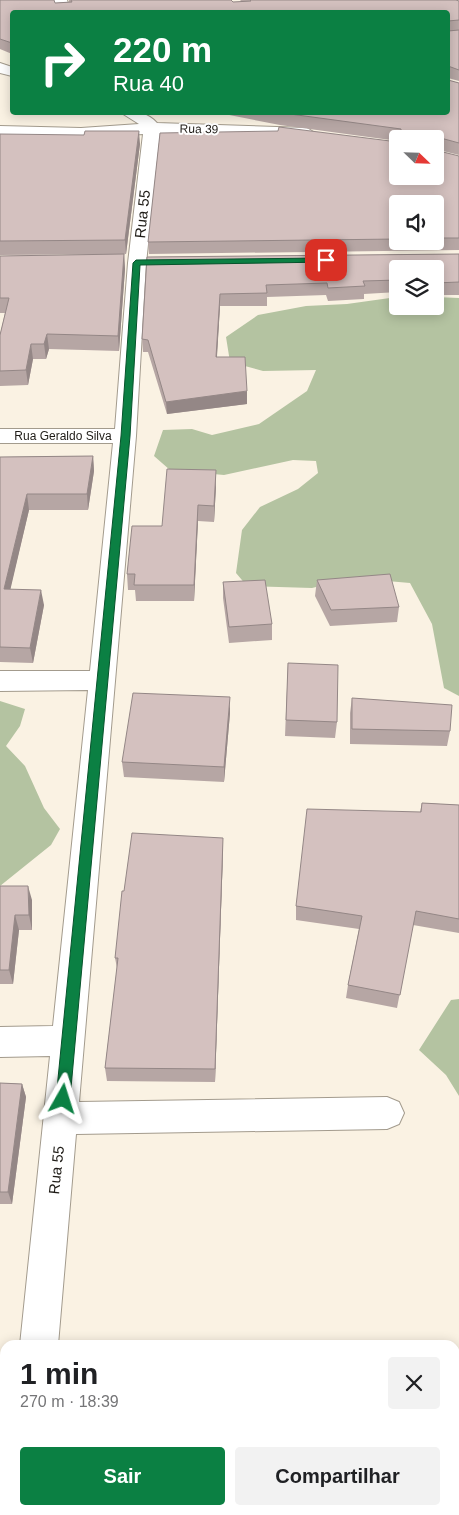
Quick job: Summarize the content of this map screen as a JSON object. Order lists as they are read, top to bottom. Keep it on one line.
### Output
{"streets":{"street":["Rua 39","Rua 55","Rua Geraldo Silva"]},"crossings":[["Rua 39","Rua 55"],["Rua 55","Rua Geraldo Silva"]],"north":"bottom right","page":{"turn":["220 m","Rua 40"],"heading":["1 min","270 m · 18:39"],"buttons":["Sair","Compartilhar"]}}
